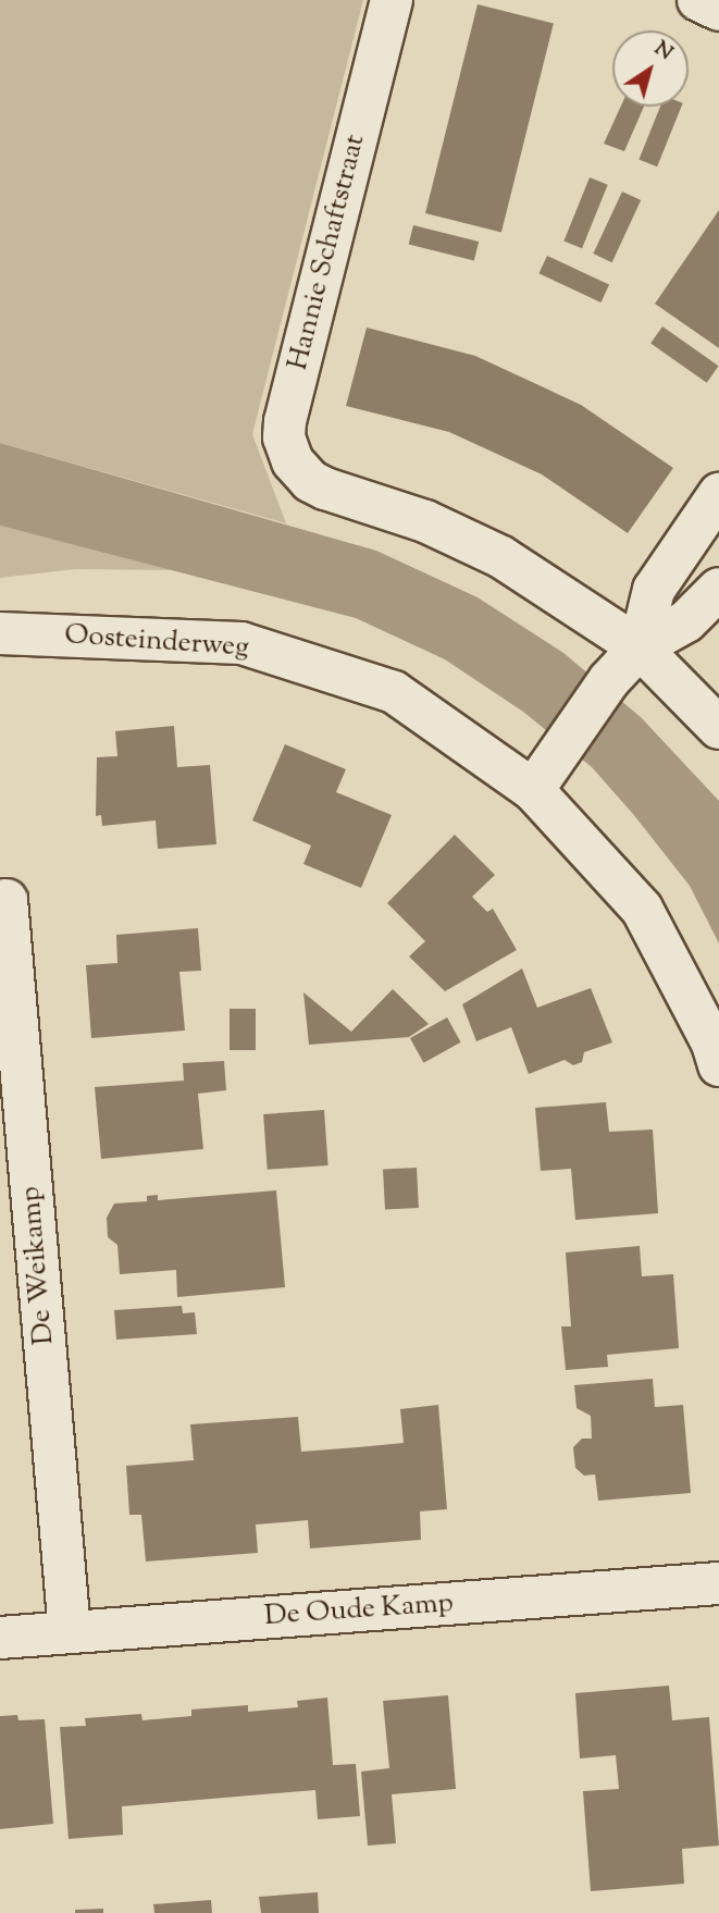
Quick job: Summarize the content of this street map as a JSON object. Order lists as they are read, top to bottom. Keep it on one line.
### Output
{"streets":{"street":["Hannie Schaftstraat","Oosteinderweg","De Weikamp","De Oude Kamp"]},"crossings":[["De Weikamp","De Oude Kamp"]],"north":"top right"}
